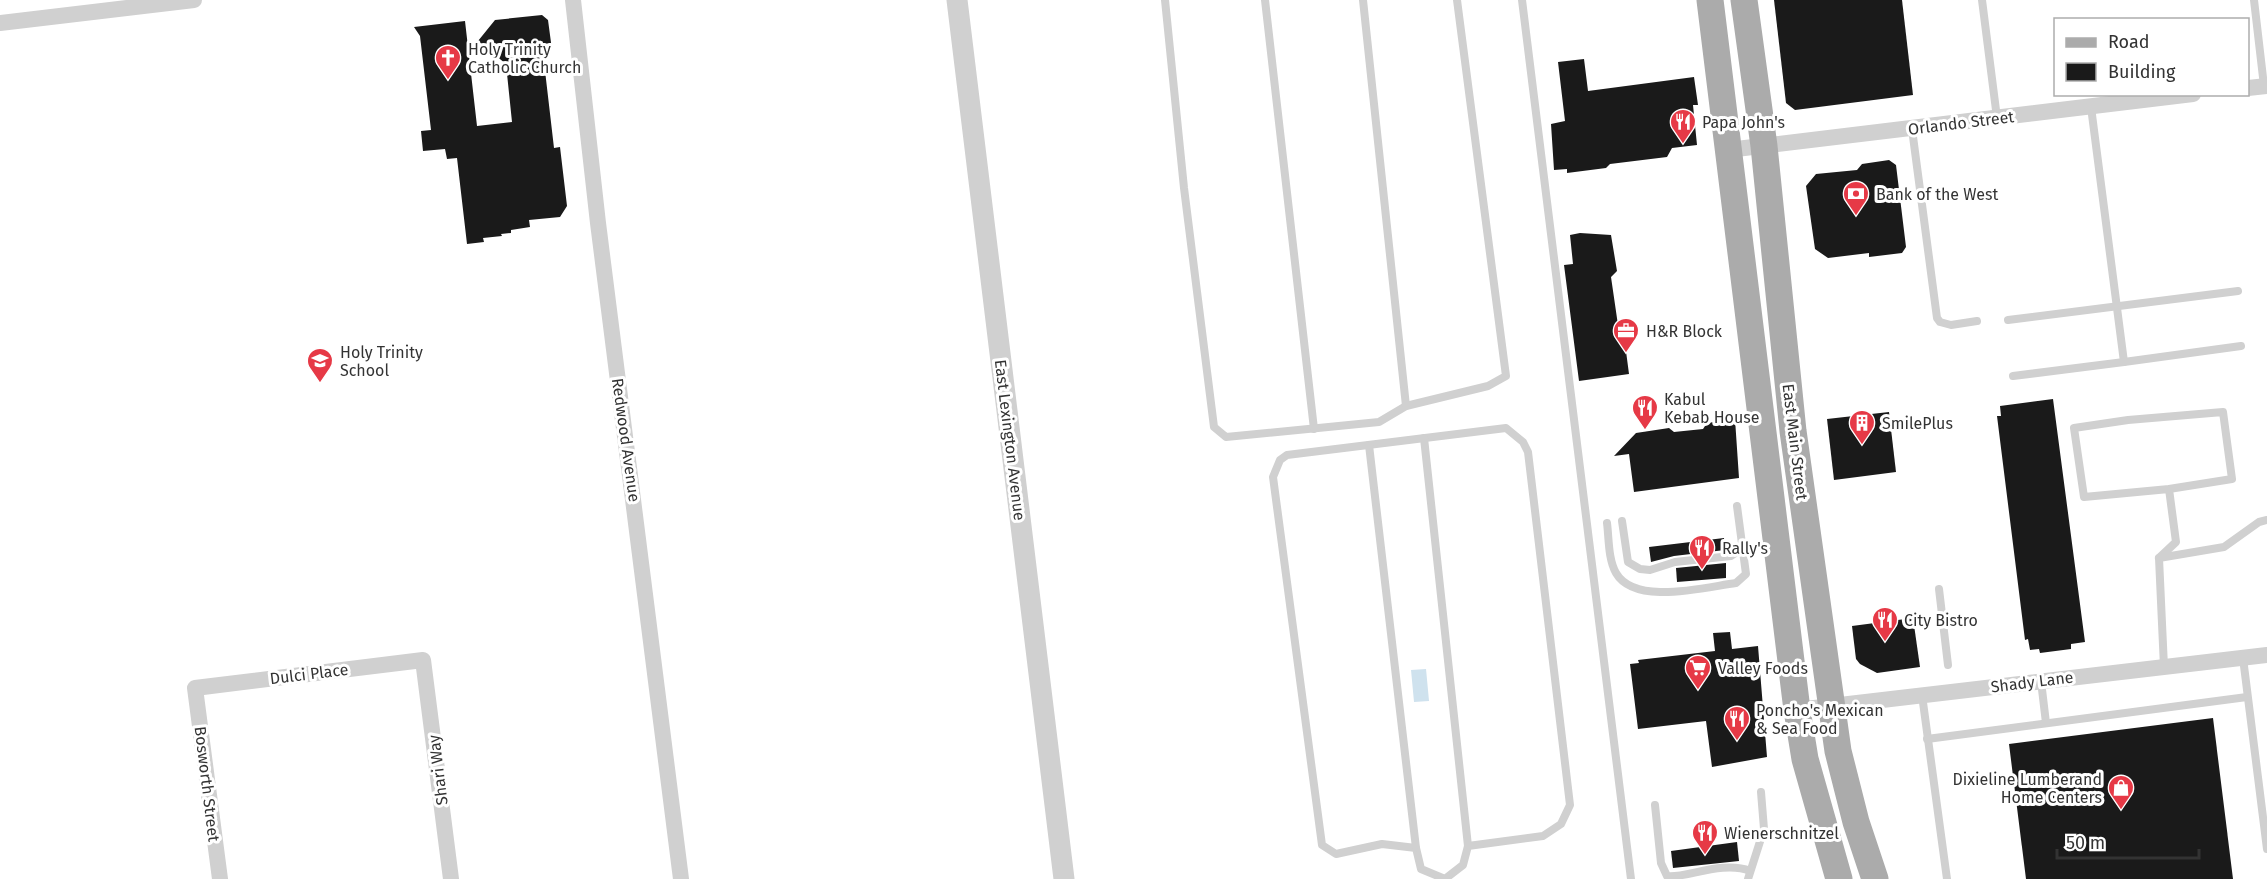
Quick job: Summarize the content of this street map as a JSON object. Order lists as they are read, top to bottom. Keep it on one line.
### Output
{"streets":{"main road":["East Main Street"],"street":["Orlando Street","Redwood Avenue","East Lexington Avenue","Dulci Place","Shady Lane","Shari Way","Bosworth Street"]},"crossings":[["Orlando Street","East Main Street"],["East Main Street","Shady Lane"],["Dulci Place","Shari Way"],["Dulci Place","Bosworth Street"]],"places":{"church":["Holy Trinity Catholic Church"],"restaurant":["Papa John's","Kabul Kebab House","Rally's","City Bistro","Poncho's Mexican & Sea Food","Wienerschnitzel"],"bank":["Bank of the West"],"office":["H&R Block"],"school or university":["Holy Trinity School"],"building":["SmilePlus"],"supermarket":["Valley Foods"],"shop":["Dixieline Lumberand Home Centers"]},"legend":["Road","Building"],"scale_bar":"50 m"}
